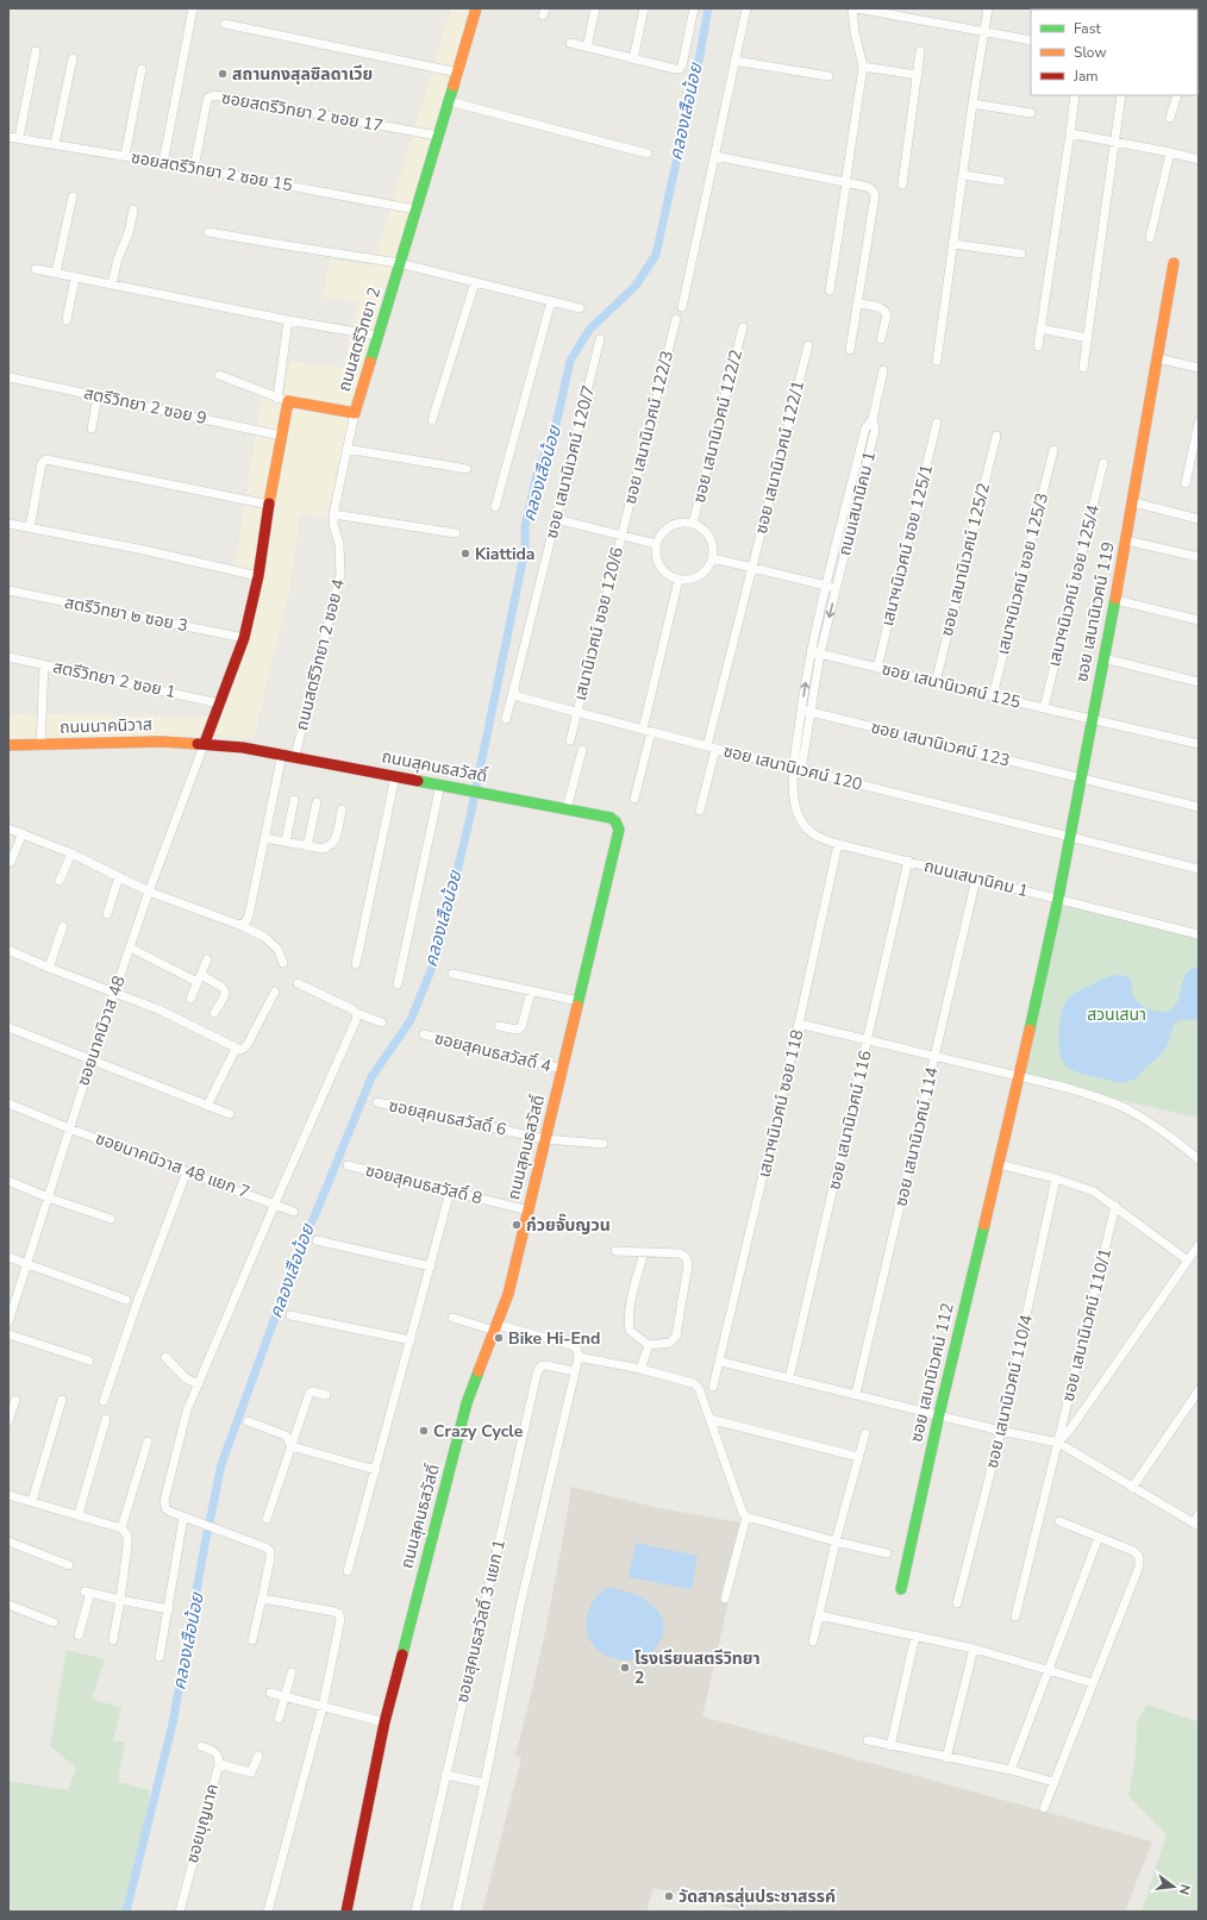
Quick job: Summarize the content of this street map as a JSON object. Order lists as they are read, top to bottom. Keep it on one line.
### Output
{"streets":{"street":["ซอยสตรีวิทยา 2 ซอย 17","ซอยสตรีวิทยา 2 ซอย 15","ถนนสตรีวิทยา 2","สตรีวิทยา 2 ซอย 9","ซอย เสนานิเวศน์ 122/2","ซอย เสนานิเวศน์ 122/3","ซอย เสนานิเวศน์ 122/1","ซอย เสนานิเวศน์ 120/7","ถนนเสนานิคม 1","เสนาฯนิเวศน์ ซอย 125/1","ซอย เสนานิเวศน์ 125/2","เสนาฯนิเวศน์ ซอย 125/3","เสนาฯนิเวศน์ ซอย 125/4","ซอย เสนานิเวศน์ 119","สตรีวิทยา ๒ ซอย 3","เสนานิเวศน์ ซอย 120/6","ถนนสตรีวิทยา 2 ซอย 4","สตรีวิทยา 2 ซอย 1","ซอย เสนานิเวศน์ 125","ถนนนาคนิวาส","ซอย เสนานิเวศน์ 123","ถนนสุคนธสวัสดิ์","ซอย เสนานิเวศน์ 120","ซอยนาคนิวาส 48","ซอยสุคนธสวัสดิ์ 4","เสนาฯนิเวศน์ ซอย 118","ซอยสุคนธสวัสดิ์ 6","ซอย เสนานิเวศน์ 116","ซอย เสนานิเวศน์ 114","ซอยนาคนิวาส 48 แยก 7","ซอยสุคนธสวัสดิ์ 8","ซอย เสนานิเวศน์ 110/1","ซอย เสนานิเวศน์ 112","ซอย เสนานิเวศน์ 110/4","ซอยสุคนธสวัสดิ์ 3 แยก 1","ซอยบุญนาค"]},"crossings":[["ซอยสตรีวิทยา 2 ซอย 17","ซอยสตรีวิทยา 2 ซอย 15"],["ซอยสตรีวิทยา 2 ซอย 17","ถนนสตรีวิทยา 2"],["ซอยสตรีวิทยา 2 ซอย 15","ถนนสตรีวิทยา 2"],["ถนนสตรีวิทยา 2","ถนนสตรีวิทยา 2 ซอย 4"],["ซอย เสนานิเวศน์ 122/3","เสนานิเวศน์ ซอย 120/6"],["ซอย เสนานิเวศน์ 122/1","ซอย เสนานิเวศน์ 120"],["ซอย เสนานิเวศน์ 120/7","ซอย เสนานิเวศน์ 120"],["ถนนเสนานิคม 1","ซอย เสนานิเวศน์ 119"],["ถนนเสนานิคม 1","ซอย เสนานิเวศน์ 125"],["ถนนเสนานิคม 1","ซอย เสนานิเวศน์ 123"],["ถนนเสนานิคม 1","ซอย เสนานิเวศน์ 120"],["ถนนเสนานิคม 1","เสนาฯนิเวศน์ ซอย 118"],["ถนนเสนานิคม 1","ซอย เสนานิเวศน์ 116"],["ถนนเสนานิคม 1","ซอย เสนานิเวศน์ 114"],["เสนาฯนิเวศน์ ซอย 125/1","ซอย เสนานิเวศน์ 125"],["ซอย เสนานิเวศน์ 125/2","ซอย เสนานิเวศน์ 125"],["เสนาฯนิเวศน์ ซอย 125/3","ซอย เสนานิเวศน์ 125"],["เสนาฯนิเวศน์ ซอย 125/4","ซอย เสนานิเวศน์ 125"],["ซอย เสนานิเวศน์ 119","ซอย เสนานิเวศน์ 125"],["ซอย เสนานิเวศน์ 119","ซอย เสนานิเวศน์ 123"],["ซอย เสนานิเวศน์ 119","ซอย เสนานิเวศน์ 120"],["ซอย เสนานิเวศน์ 119","ซอย เสนานิเวศน์ 112"],["เสนานิเวศน์ ซอย 120/6","ซอย เสนานิเวศน์ 120"],["ถนนสตรีวิทยา 2 ซอย 4","ถนนสุคนธสวัสดิ์"],["ถนนนาคนิวาส","ถนนสุคนธสวัสดิ์"],["ถนนนาคนิวาส","ซอยนาคนิวาส 48"],["ถนนสุคนธสวัสดิ์","ซอยนาคนิวาส 48"],["ถนนสุคนธสวัสดิ์","ซอยสุคนธสวัสดิ์ 4"],["ถนนสุคนธสวัสดิ์","ซอยสุคนธสวัสดิ์ 6"],["ถนนสุคนธสวัสดิ์","ซอยสุคนธสวัสดิ์ 8"],["ซอยนาคนิวาส 48","ซอยนาคนิวาส 48 แยก 7"]],"water":["คลองเสือน้อย"],"parks":["สวนเสนา"],"places":["สถานกงสุลซิลดาเวีย","Kiattida","ก๋วยจั๊บญวน","Bike Hi-End","Crazy Cycle","โรงเรียนสตรีวิทยา 2","วัดสาครสุ่นประชาสรรค์"],"legend":["Fast","Slow","Jam"],"north":"right"}
